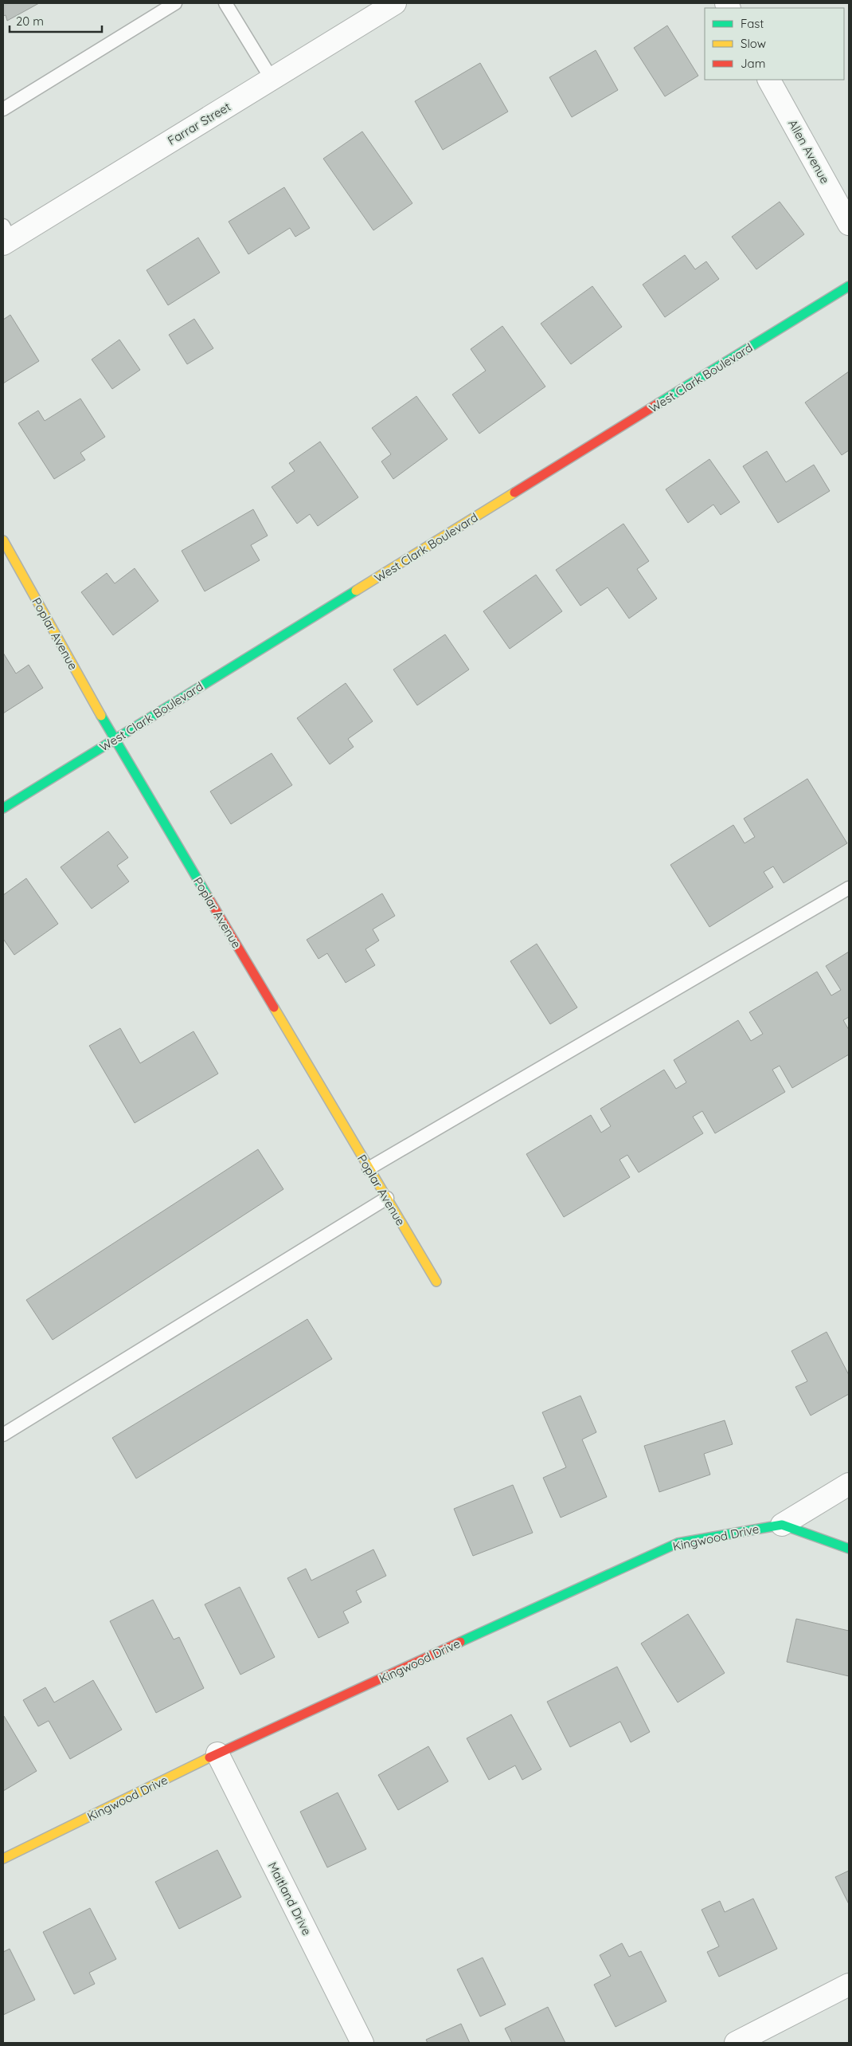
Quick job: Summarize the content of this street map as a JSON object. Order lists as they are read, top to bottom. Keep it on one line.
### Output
{"streets":{"street":["Farrar Street","Allen Avenue","West Clark Boulevard","Poplar Avenue","Kingwood Drive","Maitland Drive"]},"crossings":[["West Clark Boulevard","Poplar Avenue"],["Kingwood Drive","Maitland Drive"]],"legend":["Fast","Slow","Jam"],"scale_bar":"20 m"}
